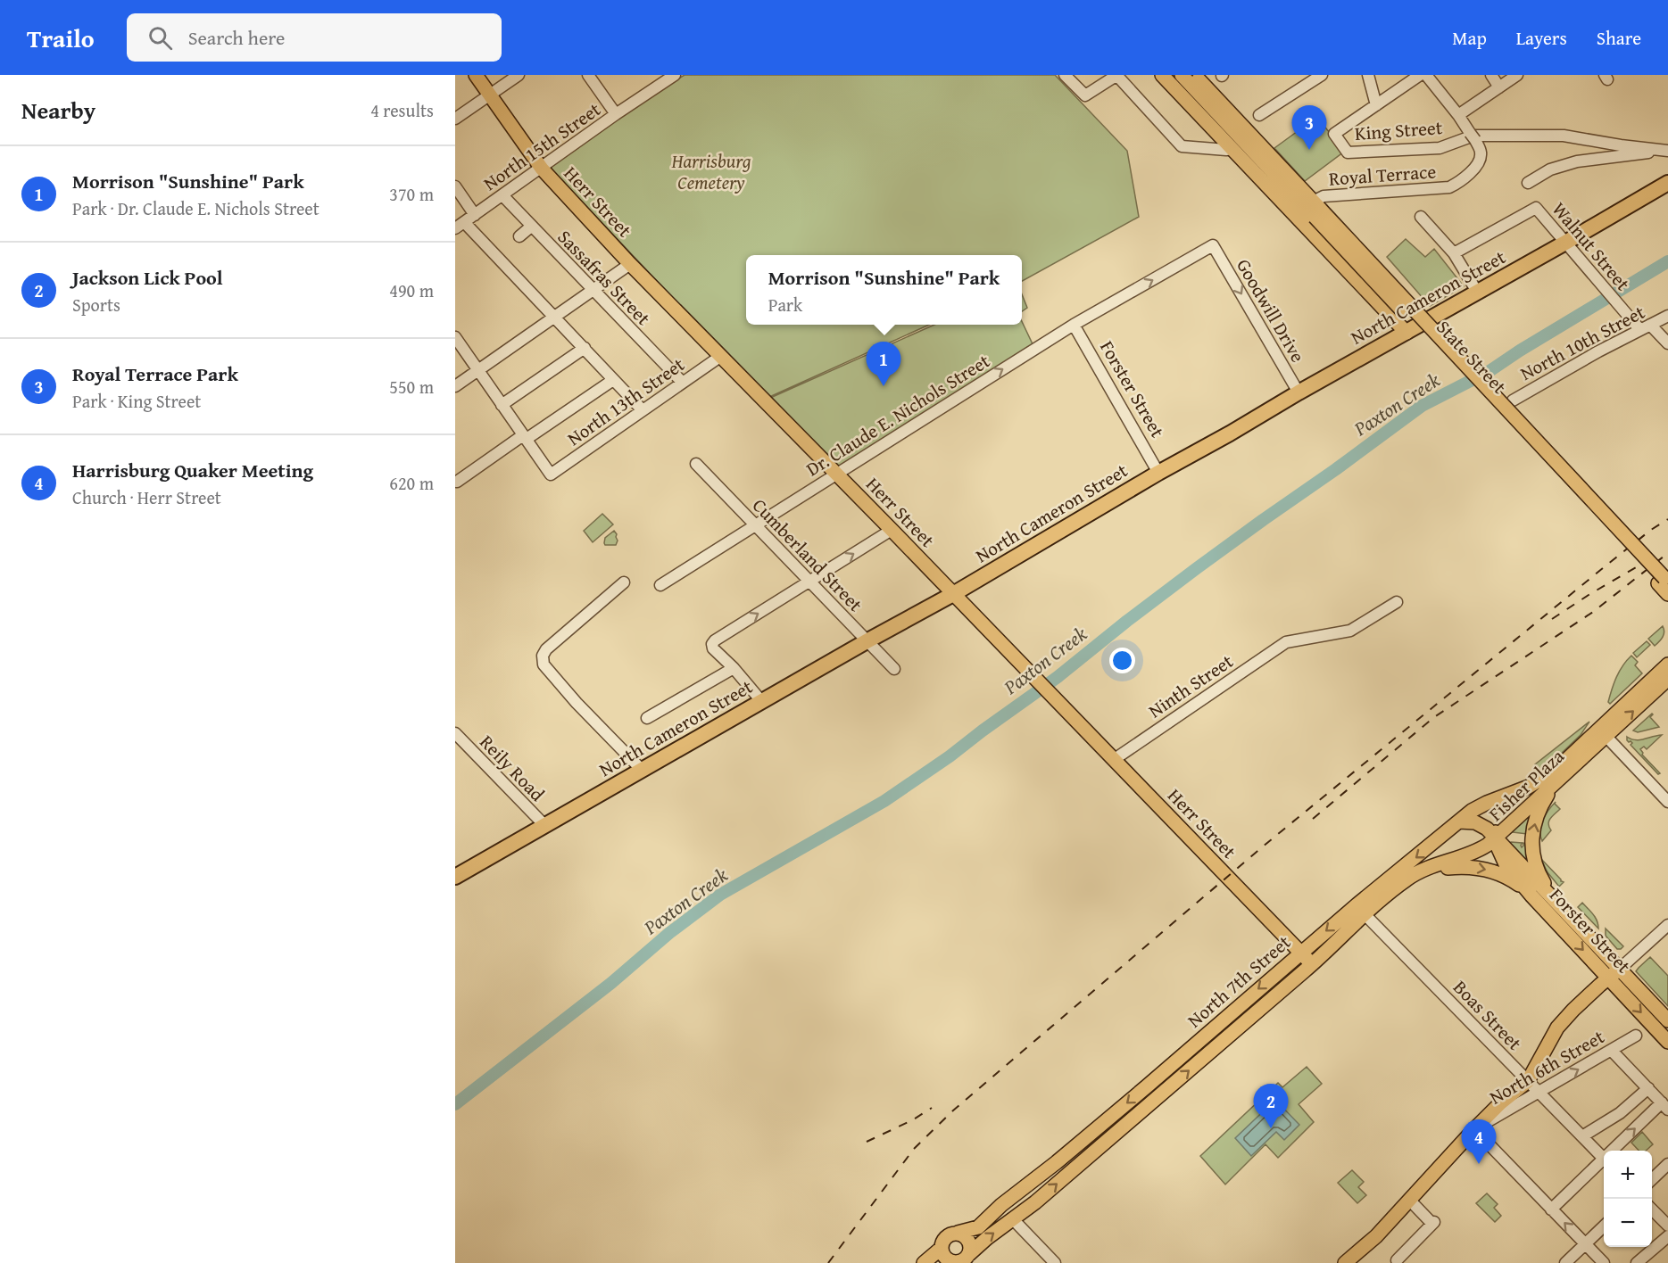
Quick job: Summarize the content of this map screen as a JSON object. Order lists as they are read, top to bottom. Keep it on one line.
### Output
{"streets":{"highway":["North Cameron Street"],"main road":["Herr Street","State Street","Forster Street","Fisher Plaza","North 7th Street","North 6th Street"],"street":["King Street","North 15th Street","Royal Terrace","Walnut Street","Sassafras Street","Goodwill Drive","North 10th Street","North 13th Street","Dr. Claude E. Nichols Street","Cumberland Street","Ninth Street","Reily Road","Boas Street"]},"crossings":[["King Street","Royal Terrace"],["North 15th Street","Herr Street"],["North 15th Street","Sassafras Street"],["Royal Terrace","State Street"],["Herr Street","North Cameron Street"],["Herr Street","North 13th Street"],["Herr Street","Dr. Claude E. Nichols Street"],["Herr Street","Ninth Street"],["Herr Street","North 7th Street"],["Walnut Street","North Cameron Street"],["Walnut Street","North 10th Street"],["Sassafras Street","North 13th Street"],["North Cameron Street","Goodwill Drive"],["North Cameron Street","State Street"],["North Cameron Street","Forster Street"],["North Cameron Street","Cumberland Street"],["North Cameron Street","Reily Road"],["Goodwill Drive","Dr. Claude E. Nichols Street"],["Forster Street","Dr. Claude E. Nichols Street"],["Forster Street","Fisher Plaza"],["Forster Street","North 7th Street"],["Dr. Claude E. Nichols Street","Cumberland Street"],["Fisher Plaza","North 7th Street"],["North 7th Street","Boas Street"],["Boas Street","North 6th Street"]],"one_way":["Goodwill Drive","Dr. Claude E. Nichols Street"],"water":["Paxton Creek"],"parks":["Harrisburg Cemetery"],"page":{"header":"Trailo","search":"Search here","nav":["Map","Layers","Share"],"heading":["Nearby","4 results"],"pins":["3","1","2","4"],"list":[{"mark":"1","name":"Morrison \"Sunshine\" Park","note":"Park · Dr. Claude E. Nichols Street","value":"370 m"},{"mark":"2","name":"Jackson Lick Pool","note":"Sports","value":"490 m"},{"mark":"3","name":"Royal Terrace Park","note":"Park · King Street","value":"550 m"},{"mark":"4","name":"Harrisburg Quaker Meeting","note":"Church · Herr Street","value":"620 m"}],"popup":["Morrison \"Sunshine\" Park","Park"],"map_buttons":["+","−"]}}
